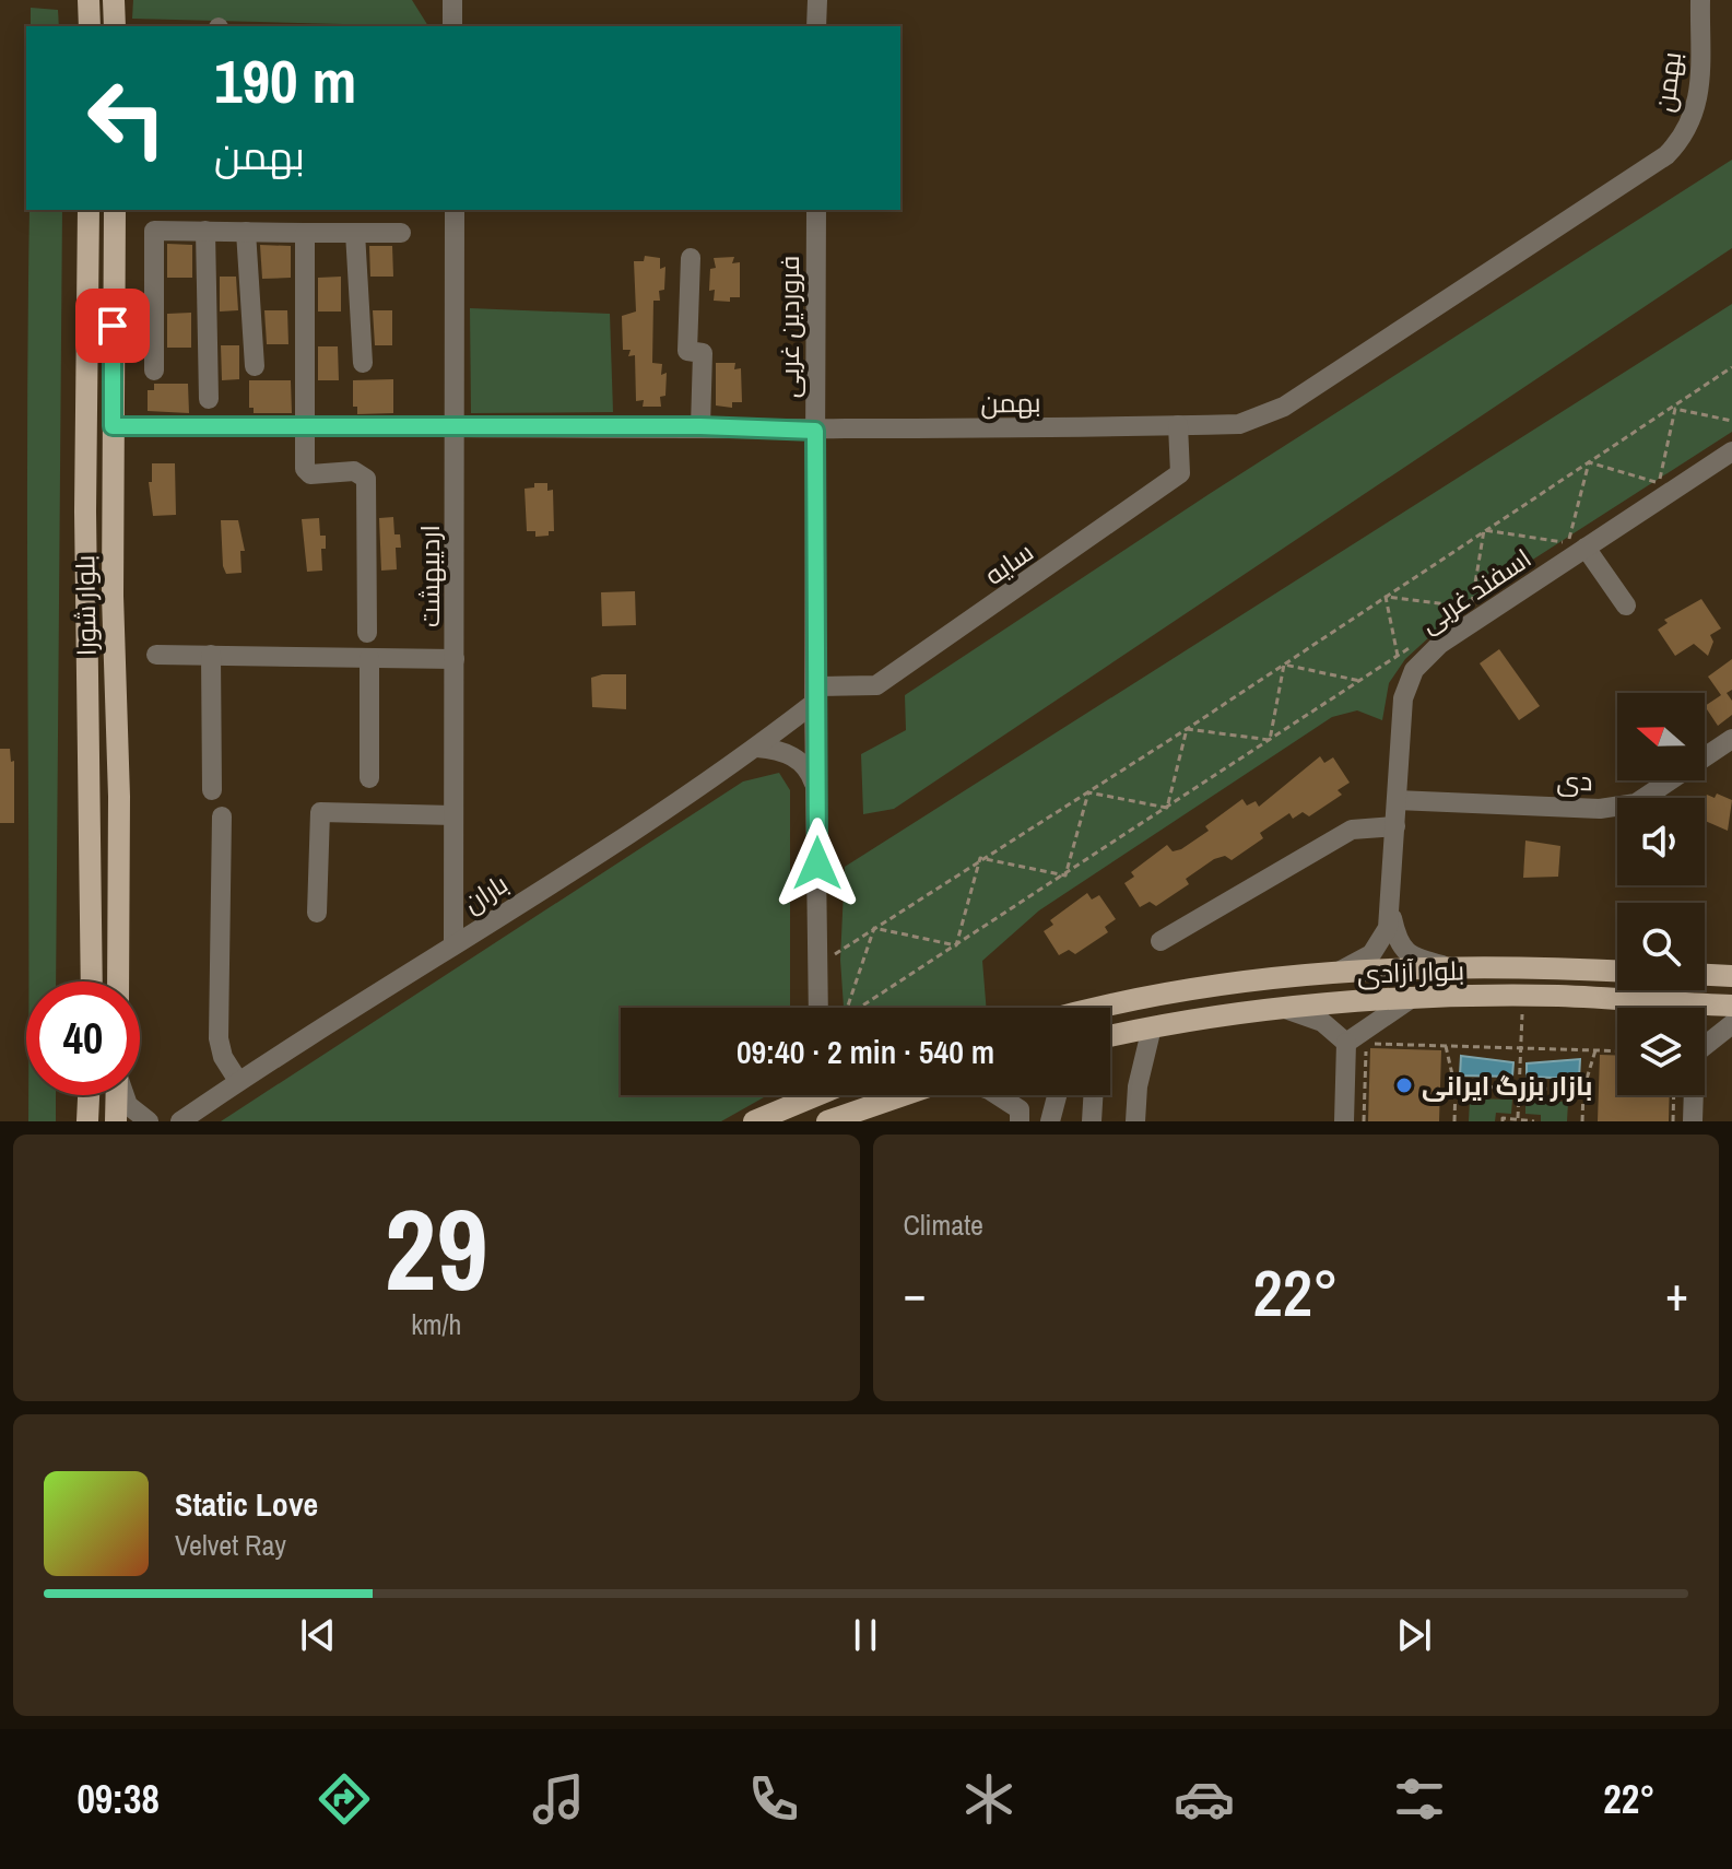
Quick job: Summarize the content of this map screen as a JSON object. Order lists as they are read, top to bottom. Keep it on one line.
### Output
{"streets":{"main road":["بلوار شورا","بلوار آزادی"],"street":["بهمن","فروردین غربی","سایه","اردیبهشت","اسفند غربی","دی","باران"]},"crossings":[["بهمن","فروردین غربی"],["بهمن","سایه"],["بهمن","اردیبهشت"],["بهمن","بلوار شورا"],["فروردین غربی","سایه"],["فروردین غربی","باران"],["سایه","باران"],["اردیبهشت","باران"],["اسفند غربی","دی"]],"places":["بازار بزرگ ایرانی"],"north":"left","page":{"turn":["190 m","بهمن"],"limit":"40","trip":"09:40 · 2 min · 540 m","tile":[["29","km/h"],"Climate"],"heat":["−","22°","+"],"song":["Static Love","Velvet Ray"],"tabs":["09:38","22°"]}}
